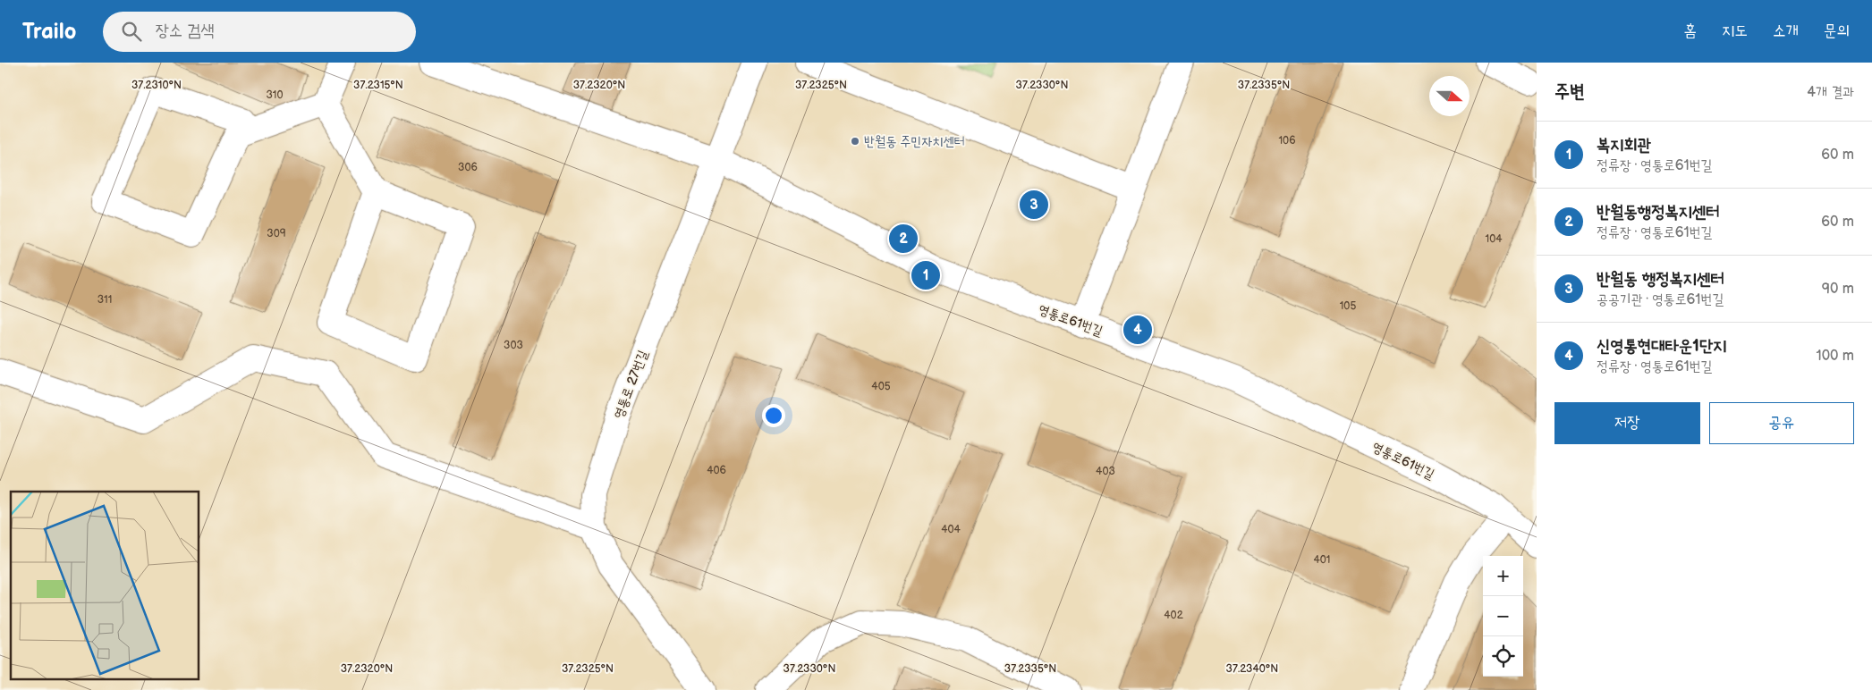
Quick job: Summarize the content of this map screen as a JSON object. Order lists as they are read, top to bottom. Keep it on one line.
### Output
{"streets":{"street":["영통로61번길","영통로 27번길"]},"crossings":[["영통로61번길","영통로 27번길"]],"places":["반월동 주민자치센터"],"house_numbers":["310","106","306","309","104","311","105","303","405","406","403","404","401","402"],"north":"right","page":{"header":"Trailo","search":"장소 검색","nav":["홈","지도","소개","문의"],"heading":["주변","4개 결과"],"list":[{"mark":"1","name":"복지회관","note":"정류장 · 영통로61번길","value":"60 m"},{"mark":"2","name":"반월동행정복지센터","note":"정류장 · 영통로61번길","value":"60 m"},{"mark":"3","name":"반월동 행정복지센터","note":"공공기관 · 영통로61번길","value":"90 m"},{"mark":"4","name":"신영통현대타운1단지","note":"정류장 · 영통로61번길","value":"100 m"}],"pins":["3","2","1","4"],"buttons":["저장","공유"],"map_buttons":["+","−"]},"coordinates":["37.2310°N","37.2315°N","37.2320°N","37.2325°N","37.2330°N","37.2335°N","37.2340°N"]}
